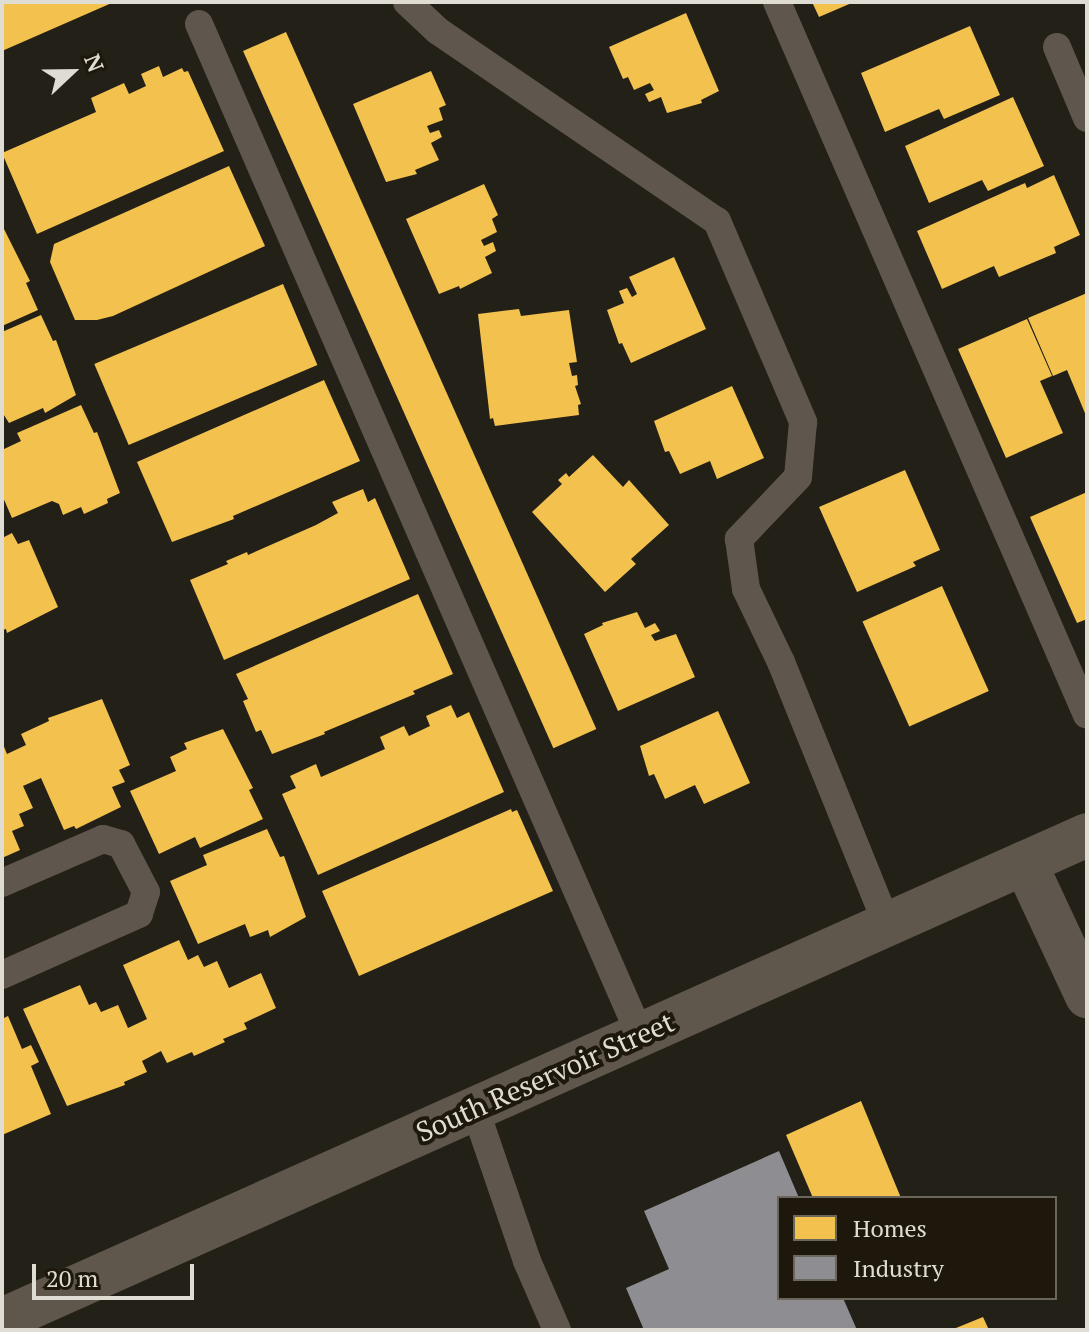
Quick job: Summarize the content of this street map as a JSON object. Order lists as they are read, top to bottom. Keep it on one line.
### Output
{"streets":{"main road":["South Reservoir Street"]},"legend":["Homes","Industry"],"scale_bar":"20 m","north":"right"}
